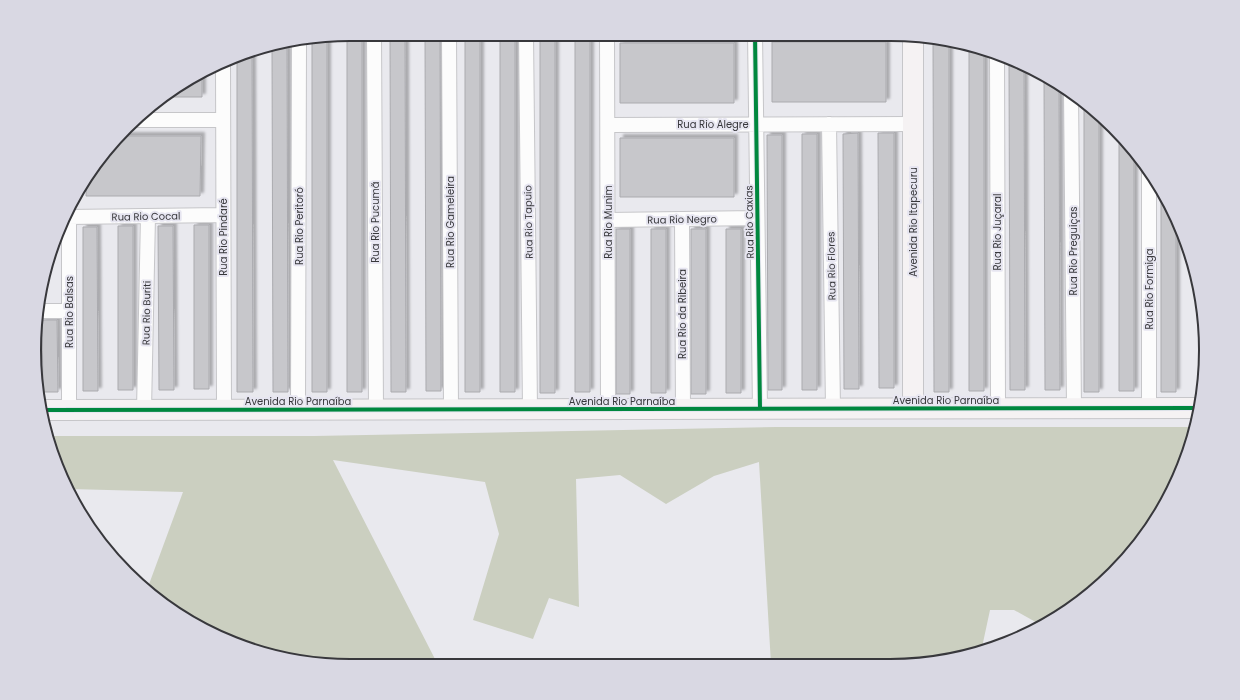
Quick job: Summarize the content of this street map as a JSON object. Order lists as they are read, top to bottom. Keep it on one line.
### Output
{"streets":{"street":["Rua Rio Alegre","Rua Rio Cocal","Rua Rio Negro","Rua Rio Pucumã","Rua Rio Gameleira","Rua Rio Tapuio","Rua Rio Munim","Rua Rio Caxias","Avenida Rio Itapecuru","Rua Rio Peritoró","Rua Rio Juçaral","Rua Rio Pindaré","Rua Rio Preguiças","Rua Rio Flores","Rua Rio Formiga","Rua Rio Balsas","Rua Rio Buriti","Rua Rio da Ribeira","Avenida Rio Parnaíba"]},"crossings":[["Rua Rio Alegre","Rua Rio Munim"],["Rua Rio Alegre","Rua Rio Caxias"],["Rua Rio Alegre","Avenida Rio Itapecuru"],["Rua Rio Alegre","Rua Rio Flores"],["Rua Rio Cocal","Rua Rio Pindaré"],["Rua Rio Cocal","Rua Rio Buriti"],["Rua Rio Negro","Rua Rio Munim"],["Rua Rio Negro","Rua Rio Caxias"],["Rua Rio Negro","Rua Rio da Ribeira"],["Rua Rio Pucumã","Avenida Rio Parnaíba"],["Rua Rio Gameleira","Avenida Rio Parnaíba"],["Rua Rio Tapuio","Avenida Rio Parnaíba"],["Rua Rio Munim","Avenida Rio Parnaíba"],["Rua Rio Caxias","Avenida Rio Parnaíba"],["Avenida Rio Itapecuru","Avenida Rio Parnaíba"],["Rua Rio Peritoró","Avenida Rio Parnaíba"],["Rua Rio Juçaral","Avenida Rio Parnaíba"],["Rua Rio Pindaré","Avenida Rio Parnaíba"],["Rua Rio Preguiças","Avenida Rio Parnaíba"],["Rua Rio Flores","Avenida Rio Parnaíba"],["Rua Rio Formiga","Avenida Rio Parnaíba"],["Rua Rio Balsas","Avenida Rio Parnaíba"],["Rua Rio Buriti","Avenida Rio Parnaíba"],["Rua Rio da Ribeira","Avenida Rio Parnaíba"]]}
